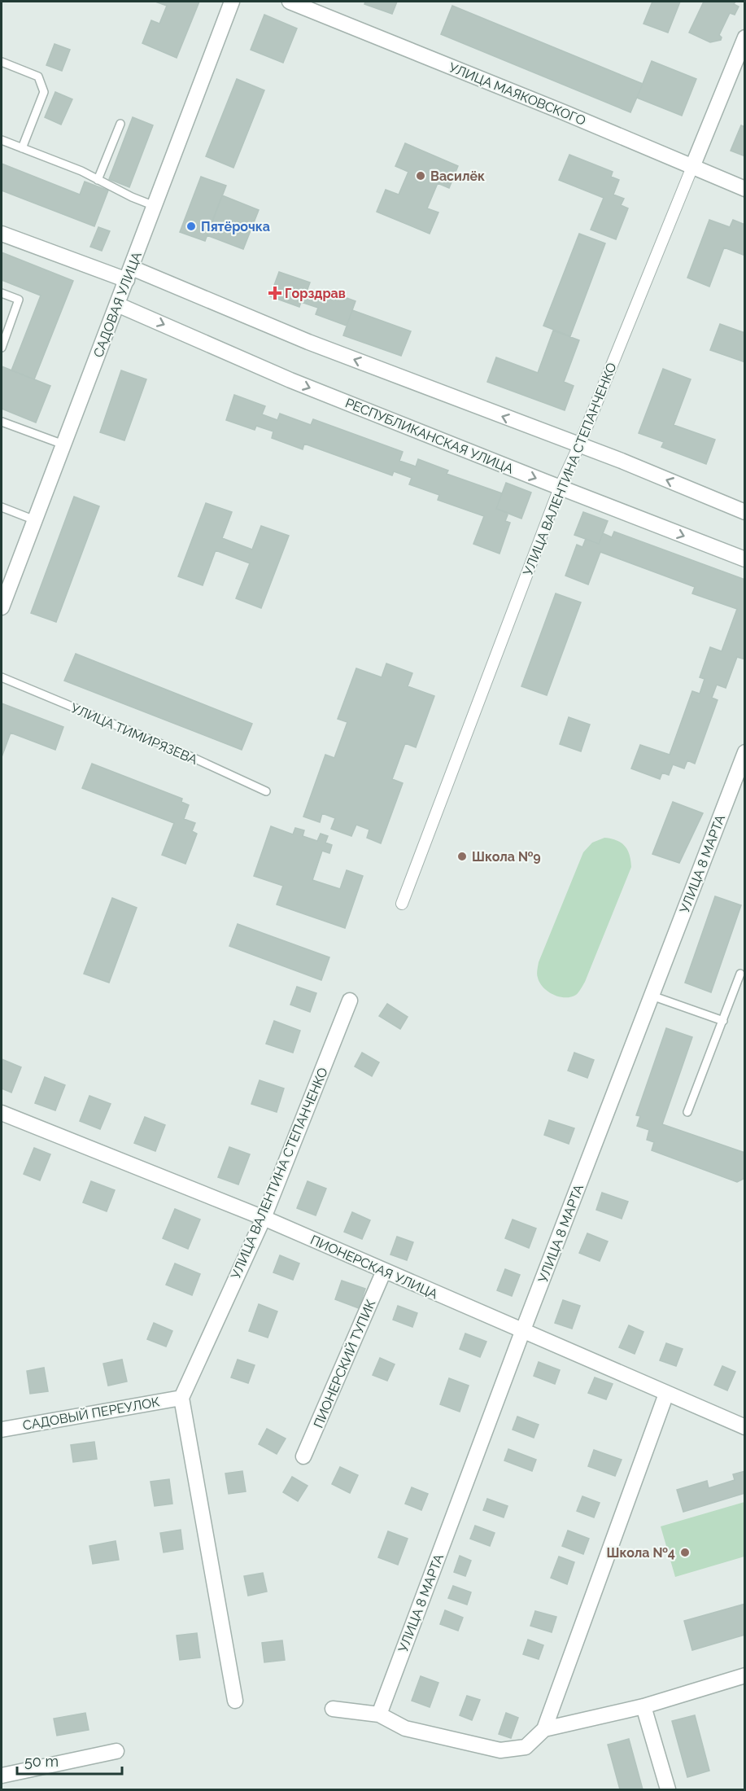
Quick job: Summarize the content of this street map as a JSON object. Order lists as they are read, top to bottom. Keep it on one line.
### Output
{"streets":{"street":["УЛИЦА МАЯКОВСКОГО","САДОВАЯ УЛИЦА","РЕСПУБЛИКАНСКАЯ УЛИЦА","УЛИЦА ВАЛЕНТИНА СТЕПАНЧЕНКО","УЛИЦА 8 МАРТА","ПИОНЕРСКАЯ УЛИЦА","ПИОНЕРСКИЙ ТУПИК","САДОВЫЙ ПЕРЕУЛОК"],"lane":["УЛИЦА ТИМИРЯЗЕВА"]},"crossings":[["УЛИЦА МАЯКОВСКОГО","УЛИЦА ВАЛЕНТИНА СТЕПАНЧЕНКО"],["САДОВАЯ УЛИЦА","РЕСПУБЛИКАНСКАЯ УЛИЦА"],["РЕСПУБЛИКАНСКАЯ УЛИЦА","УЛИЦА ВАЛЕНТИНА СТЕПАНЧЕНКО"],["УЛИЦА ВАЛЕНТИНА СТЕПАНЧЕНКО","ПИОНЕРСКАЯ УЛИЦА"],["УЛИЦА ВАЛЕНТИНА СТЕПАНЧЕНКО","САДОВЫЙ ПЕРЕУЛОК"],["УЛИЦА 8 МАРТА","ПИОНЕРСКАЯ УЛИЦА"],["ПИОНЕРСКАЯ УЛИЦА","ПИОНЕРСКИЙ ТУПИК"]],"places":{"other":["Василёк","Пятёрочка","Школа №9","Школа №4"],"health":["Горздрав"]},"scale_bar":"50 m"}
